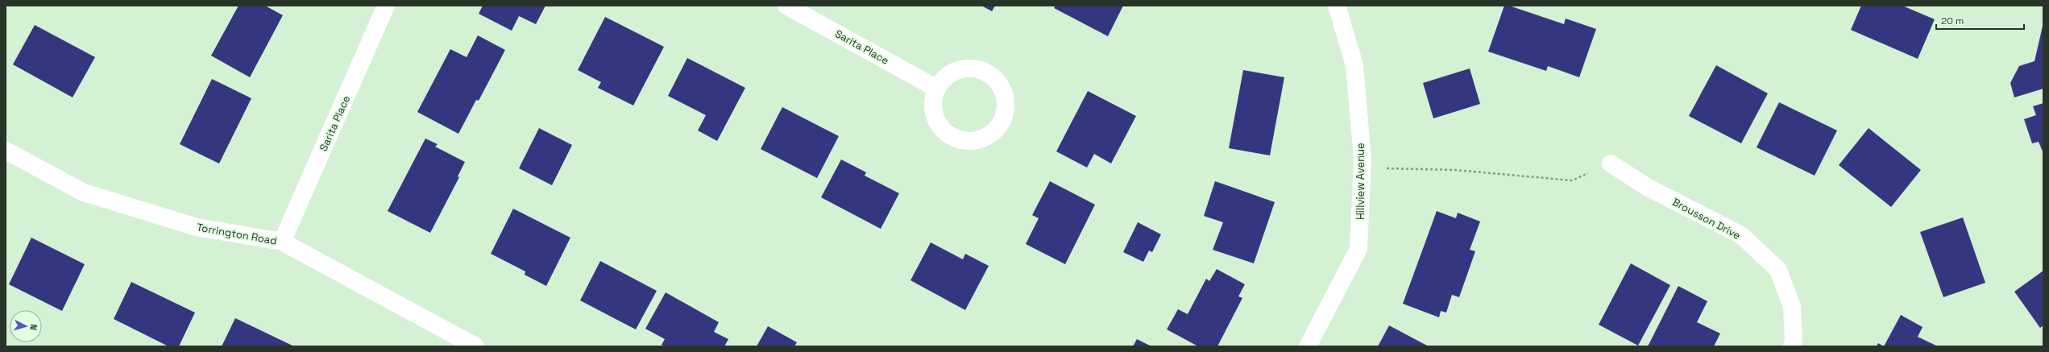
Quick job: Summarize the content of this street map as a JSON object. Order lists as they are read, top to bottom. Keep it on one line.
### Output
{"streets":{"street":["Sarita Place","Hillview Avenue","Brousson Drive","Torrington Road"]},"crossings":[["Sarita Place","Torrington Road"]],"scale_bar":"20 m","north":"right"}
